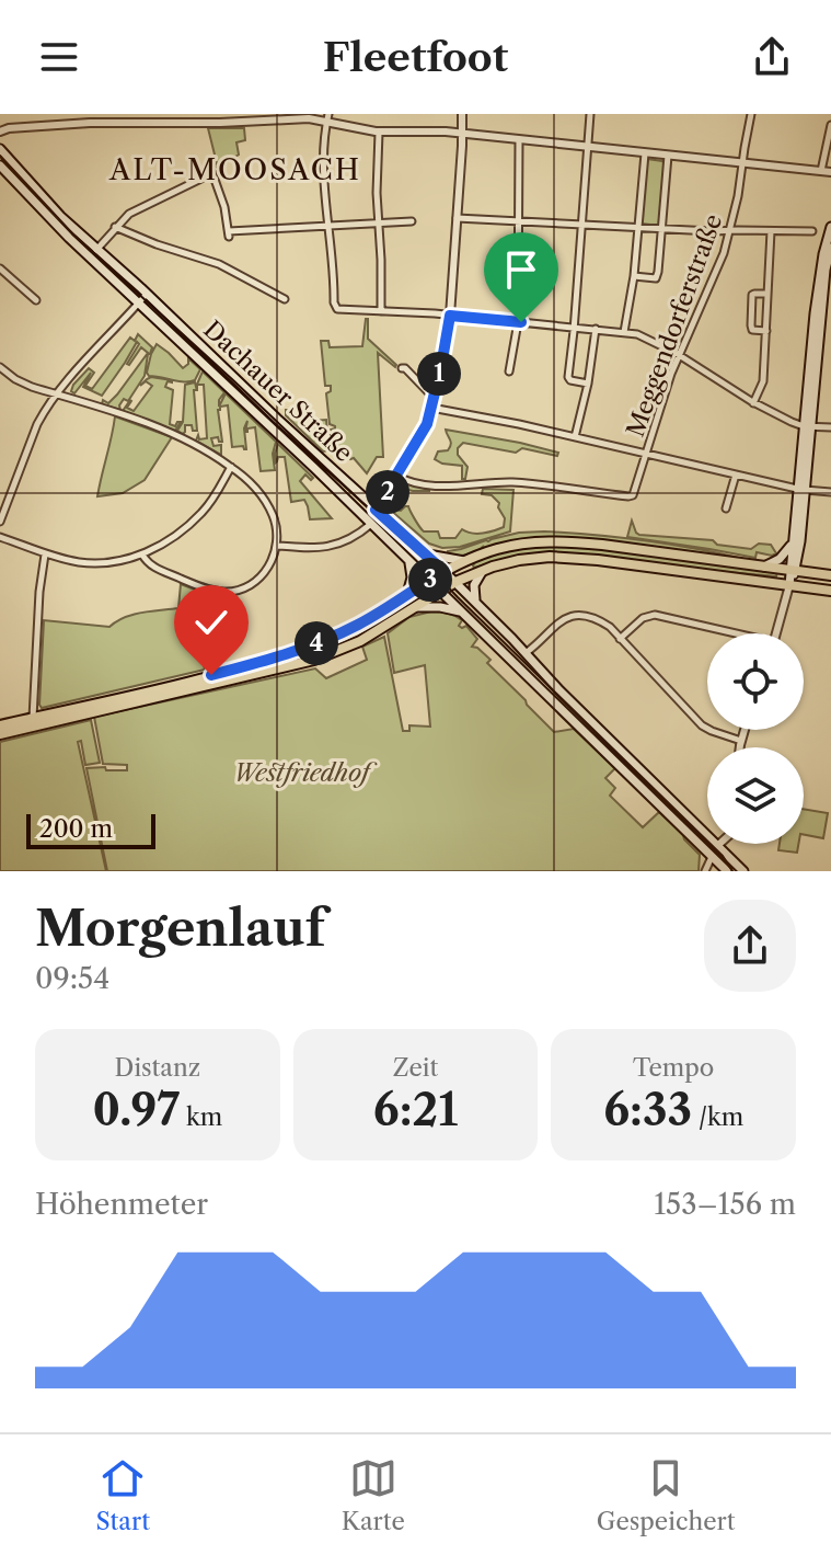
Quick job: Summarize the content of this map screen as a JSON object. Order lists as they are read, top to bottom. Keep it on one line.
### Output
{"streets":{"main road":["Dachauer Straße"],"street":["Meggendorferstraße"]},"districts":["ALT-MOOSACH"],"parks":["Westfriedhof"],"scale_bar":"200 m","page":{"header":"Fleetfoot","pins":["1","2","3","4"],"scale":"200 m","heading":["Morgenlauf","09:54"],"stats":[["Distanz","0.97 km"],["Zeit","6:21"],["Tempo","6:33 /km"]],"chart":["Höhenmeter","153–156 m"],"tabs":["Start","Karte","Gespeichert"]}}
